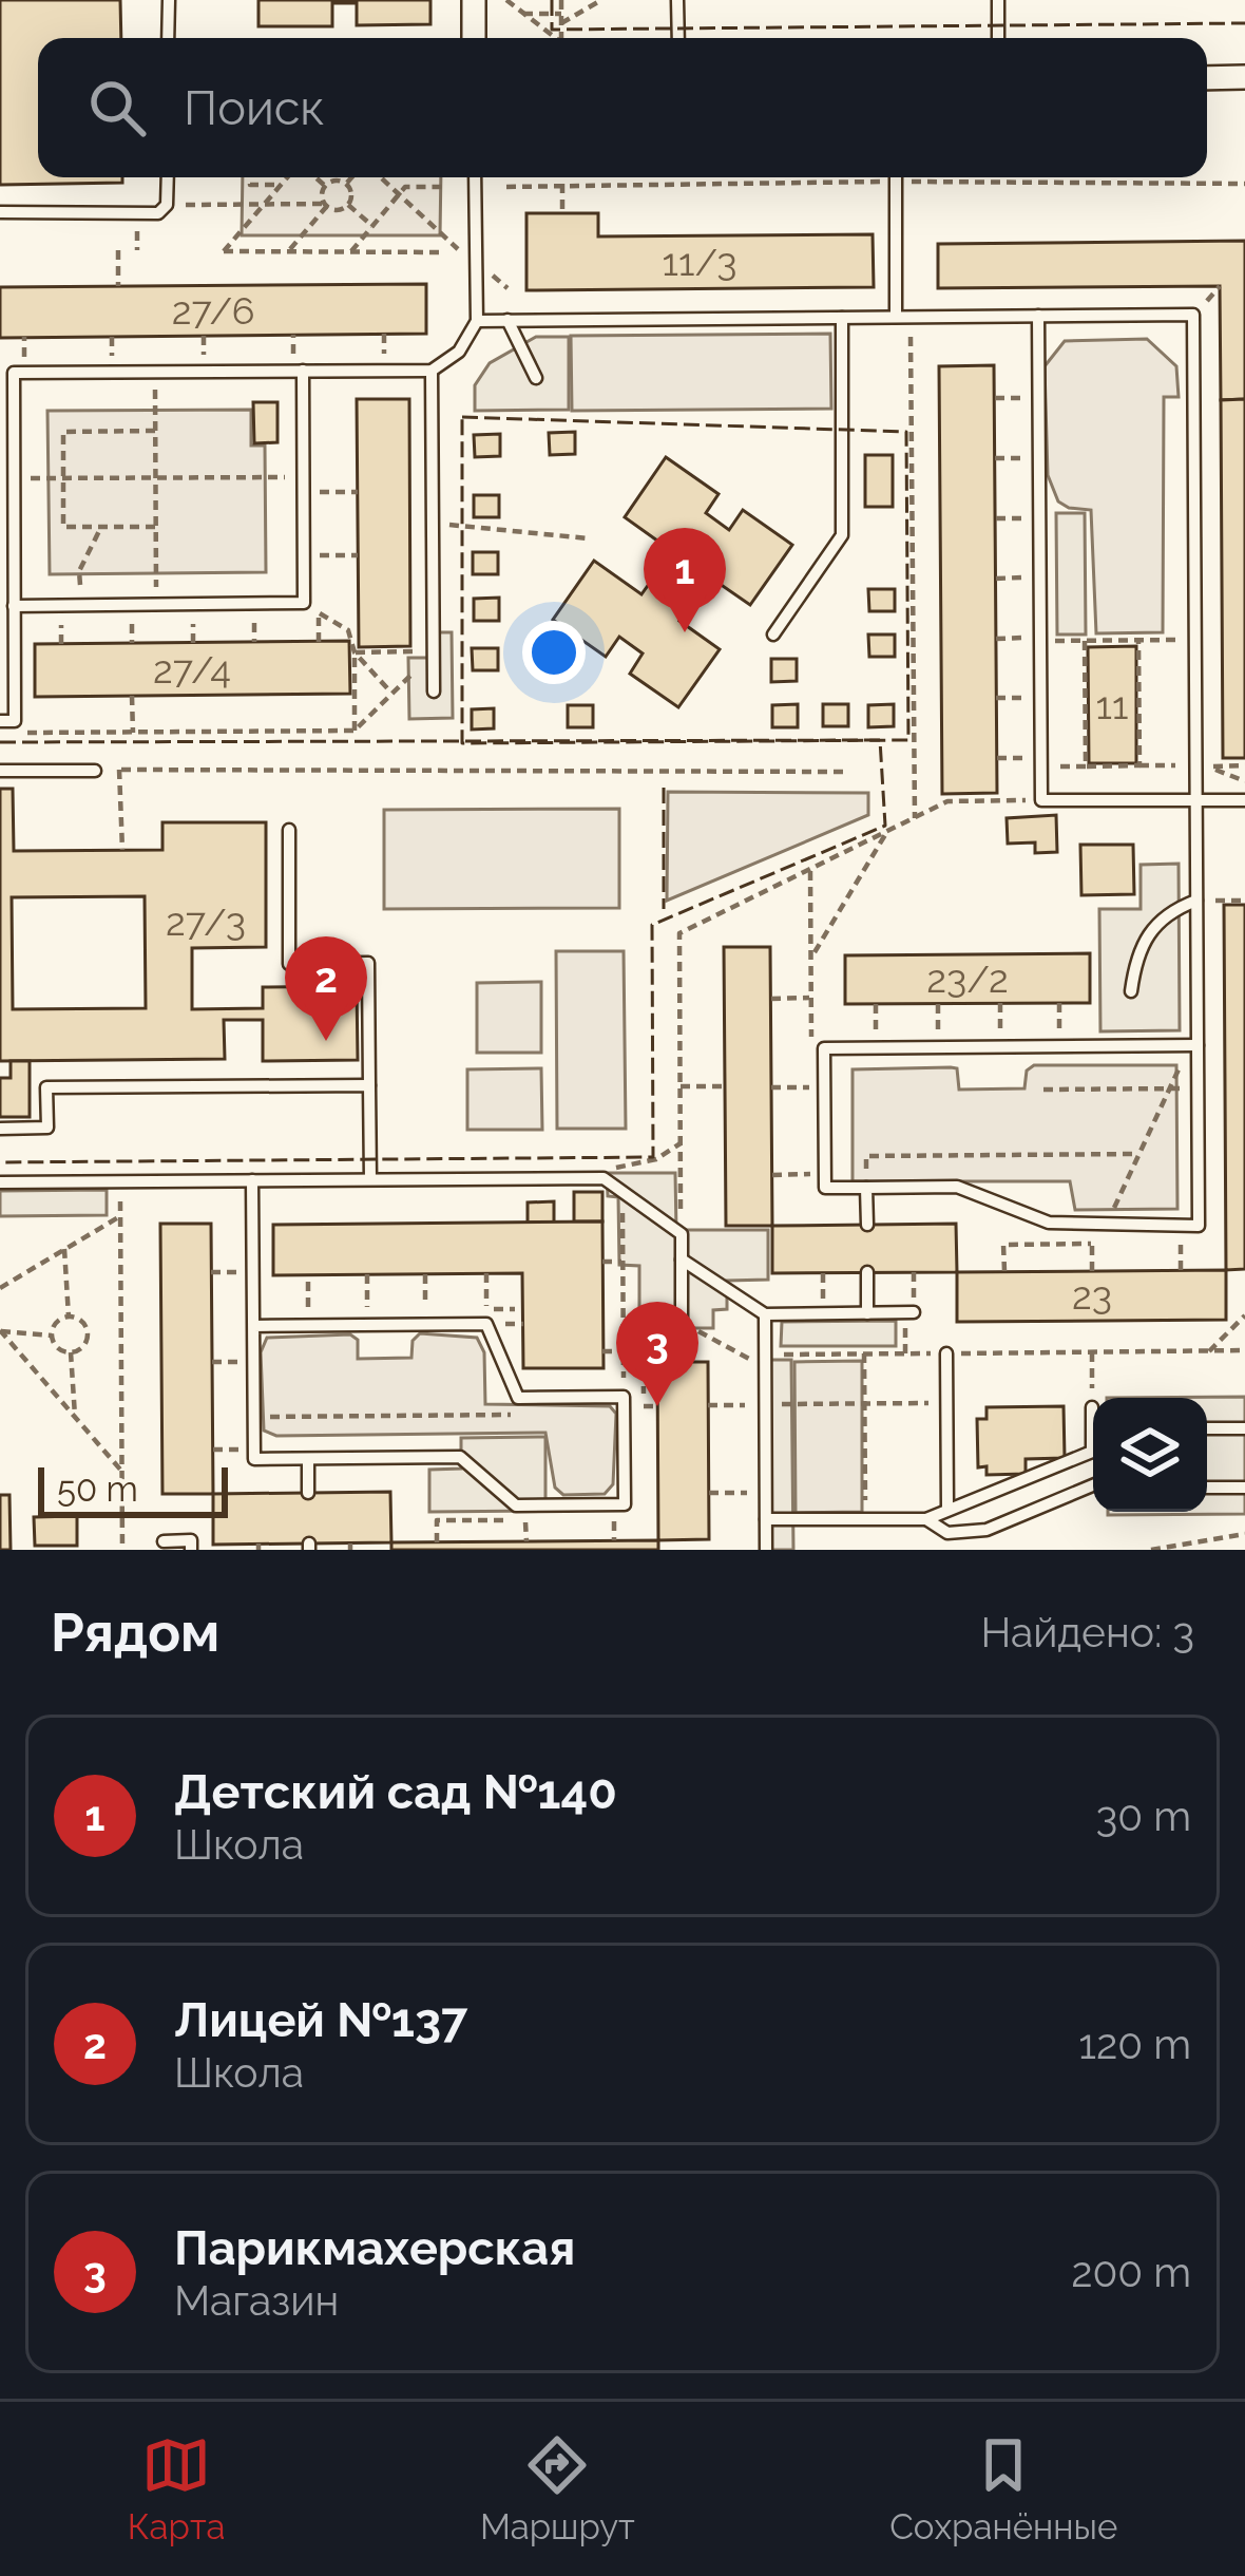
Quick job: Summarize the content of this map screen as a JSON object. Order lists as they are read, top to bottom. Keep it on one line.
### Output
{"house_numbers":["11/3","27/6","27/4","11","27/3","23/2","23"],"scale_bar":"50 m","page":{"search":"Поиск","pins":["1","2","3"],"scale":"50 m","heading":["Рядом","Найдено: 3"],"list":[{"mark":"1","name":"Детский сад №140","note":"Школа","value":"30 m"},{"mark":"2","name":"Лицей №137","note":"Школа","value":"120 m"},{"mark":"3","name":"Парикмахерская","note":"Магазин","value":"200 m"}],"nav":["Карта","Маршрут","Сохранённые"]}}
